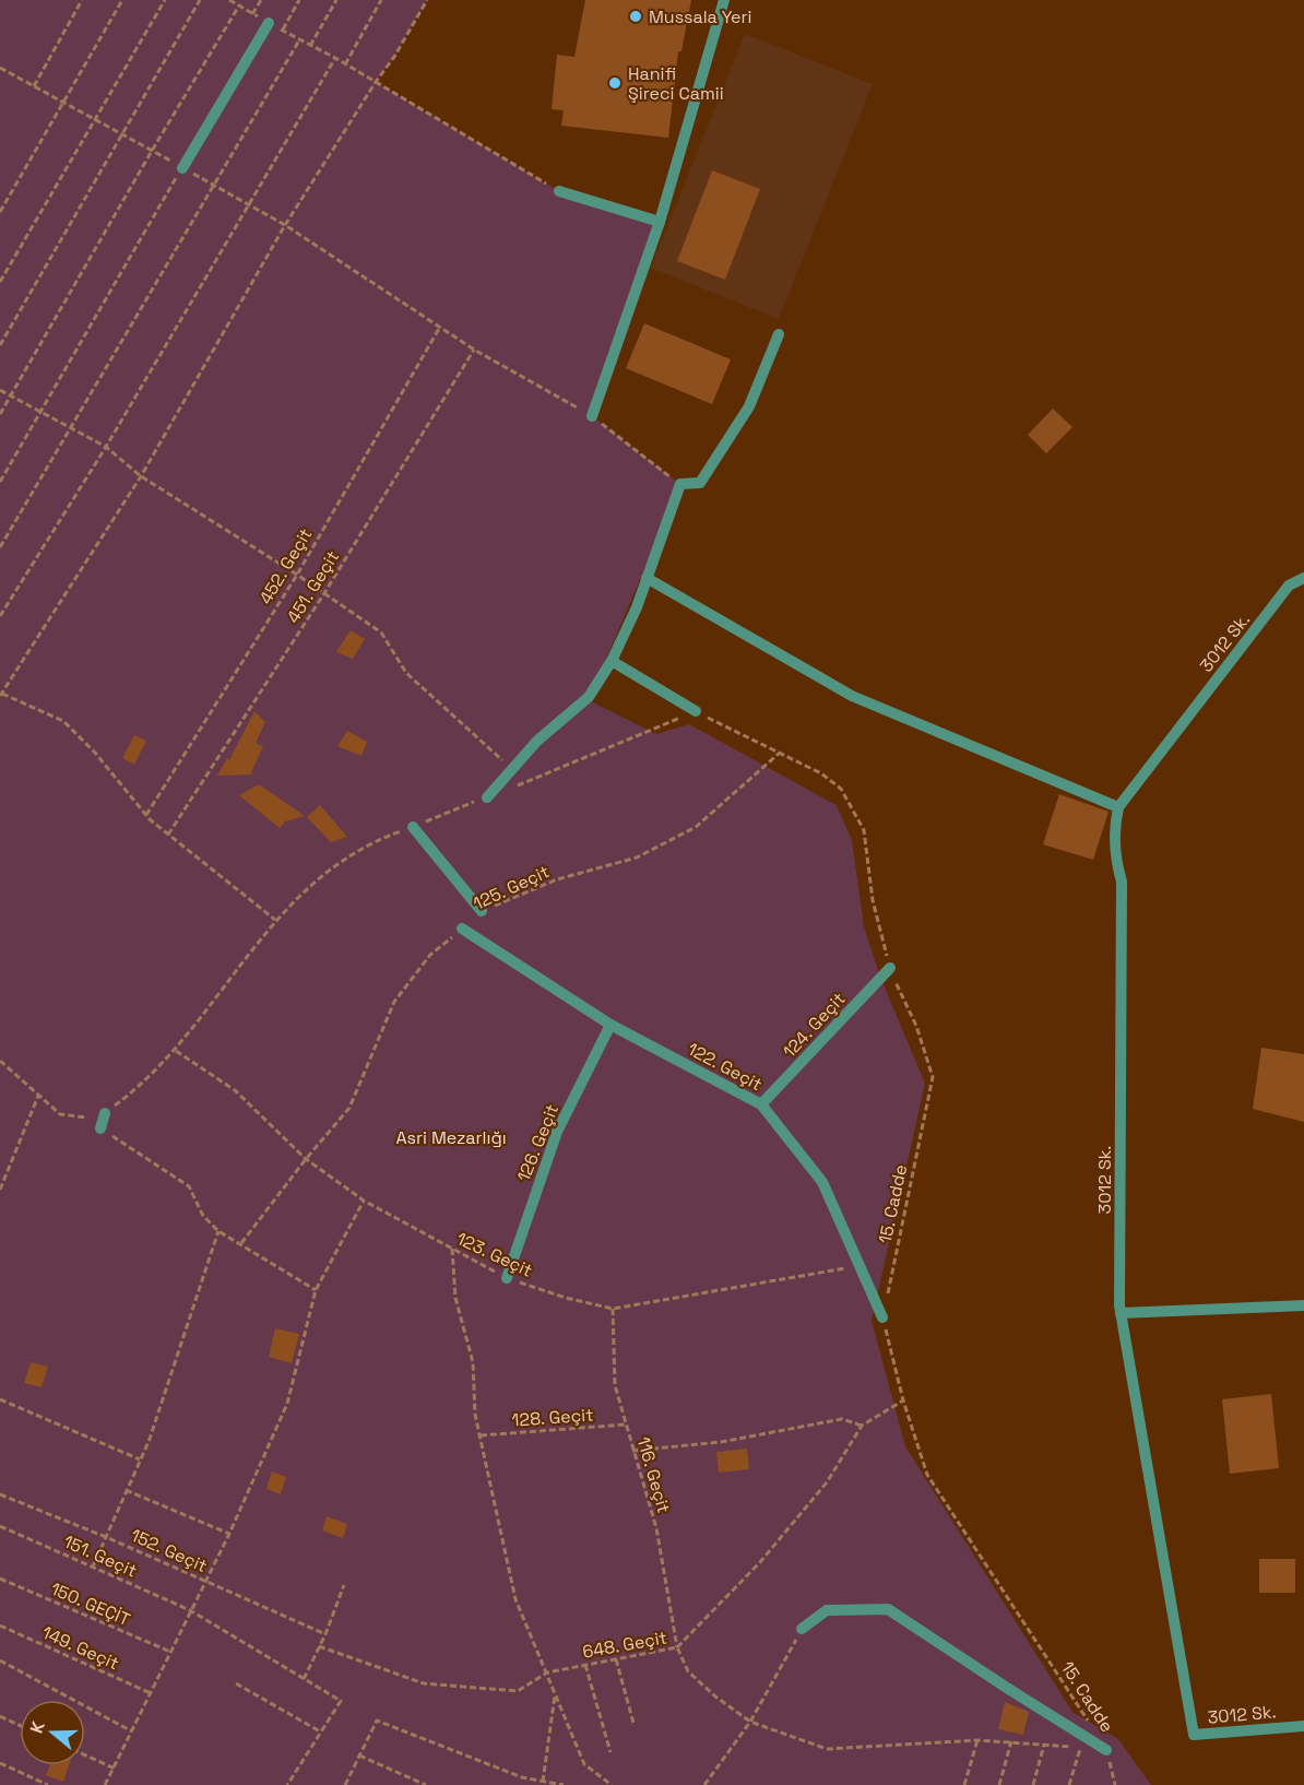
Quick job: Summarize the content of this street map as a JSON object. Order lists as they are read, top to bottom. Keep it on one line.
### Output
{"streets":{"street":["3012 Sk.","124. Geçit","122. Geçit","126. Geçit"],"path":["452. Geçit","451. Geçit","125. Geçit","15. Cadde","123. Geçit","128. Geçit","116. Geçit","152. Geçit","151. Geçit","150. GEÇİT","648. Geçit","149. Geçit"]},"crossings":[["125. Geçit","122. Geçit"],["125. Geçit","15. Cadde"],["125. Geçit","123. Geçit"],["124. Geçit","122. Geçit"],["124. Geçit","15. Cadde"],["122. Geçit","126. Geçit"],["122. Geçit","15. Cadde"],["122. Geçit","123. Geçit"],["126. Geçit","123. Geçit"],["123. Geçit","116. Geçit"],["128. Geçit","116. Geçit"],["116. Geçit","648. Geçit"]],"parks":["Asri Mezarlığı"],"places":["Mussala Yeri","Hanifi Şireci Camii"],"north":"left"}
